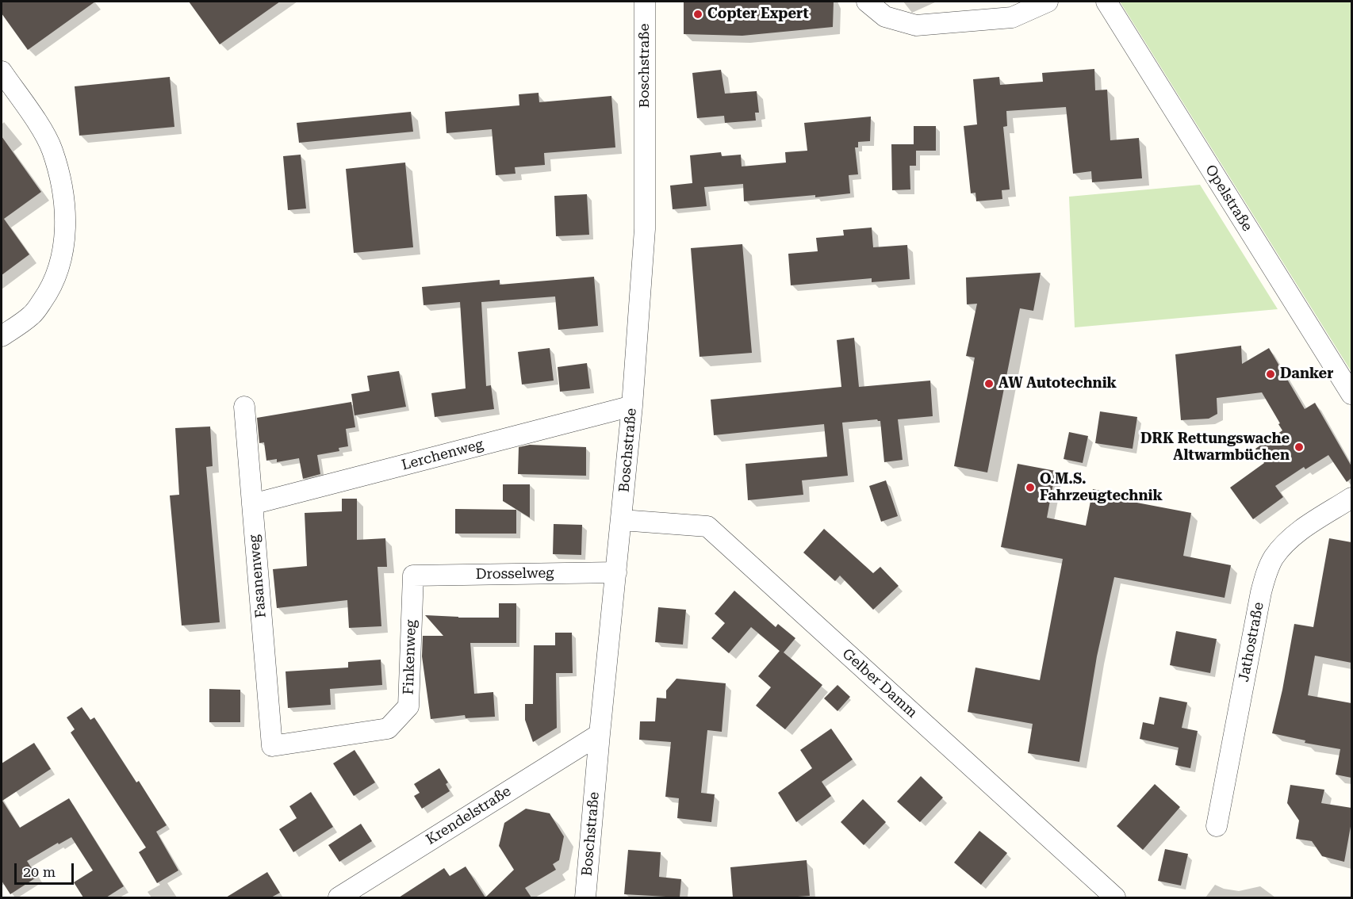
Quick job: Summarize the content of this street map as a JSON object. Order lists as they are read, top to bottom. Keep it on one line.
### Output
{"streets":{"street":["Boschstraße","Opelstraße","Lerchenweg","Drosselweg","Fasanenweg","Jathostraße","Finkenweg","Gelber Damm","Krendelstraße"]},"crossings":[["Boschstraße","Lerchenweg"],["Boschstraße","Drosselweg"],["Boschstraße","Gelber Damm"],["Boschstraße","Krendelstraße"],["Lerchenweg","Fasanenweg"],["Drosselweg","Finkenweg"],["Fasanenweg","Finkenweg"]],"places":["Copter Expert","Danker","AW Autotechnik","DRK Rettungswache Altwarmbüchen","O.M.S. Fahrzeugtechnik"],"scale_bar":"20 m"}
